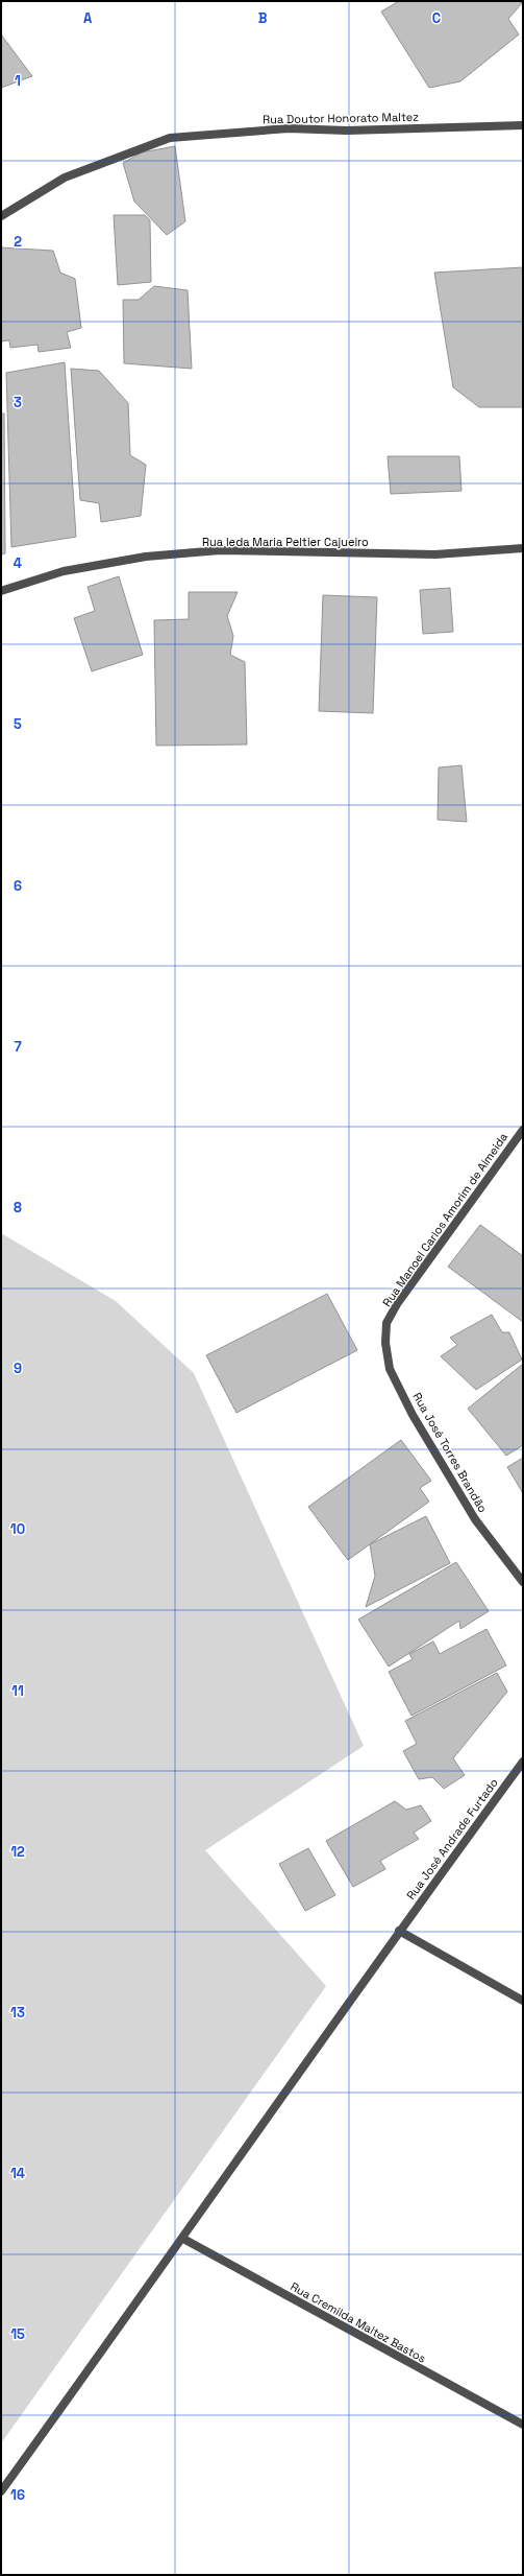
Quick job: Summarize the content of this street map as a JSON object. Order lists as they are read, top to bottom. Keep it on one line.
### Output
{"streets":{"street":["Rua Doutor Honorato Maltez","Rua Ieda Maria Peltier Cajueiro","Rua Manoel Carlos Amorim de Almeida","Rua José Torres Brandão","Rua José Andrade Furtado","Rua Cremilda Maltez Bastos"]},"crossings":[["Rua Manoel Carlos Amorim de Almeida","Rua José Torres Brandão"],["Rua José Andrade Furtado","Rua Cremilda Maltez Bastos"]],"grid":{"columns":["A","B","C"],"rows":["1","2","3","4","5","6","7","8","9","10","11","12","13","14","15","16"]}}
